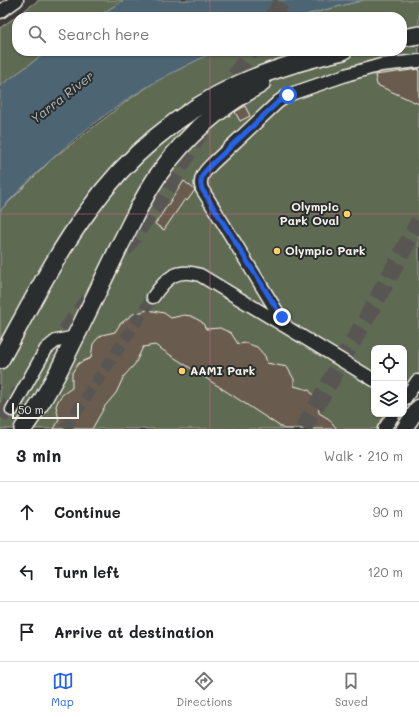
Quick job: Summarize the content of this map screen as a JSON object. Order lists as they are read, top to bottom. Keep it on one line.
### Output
{"water":["Yarra River"],"places":["Olympic Park Oval","Olympic Park","AAMI Park"],"scale_bar":"50 m","page":{"search":"Search here","scale":"50 m","heading":["3 min","Walk · 210 m"],"list":[["Continue","90 m"],["Turn left","120 m"],"Arrive at destination"],"nav":["Map","Directions","Saved"]}}
